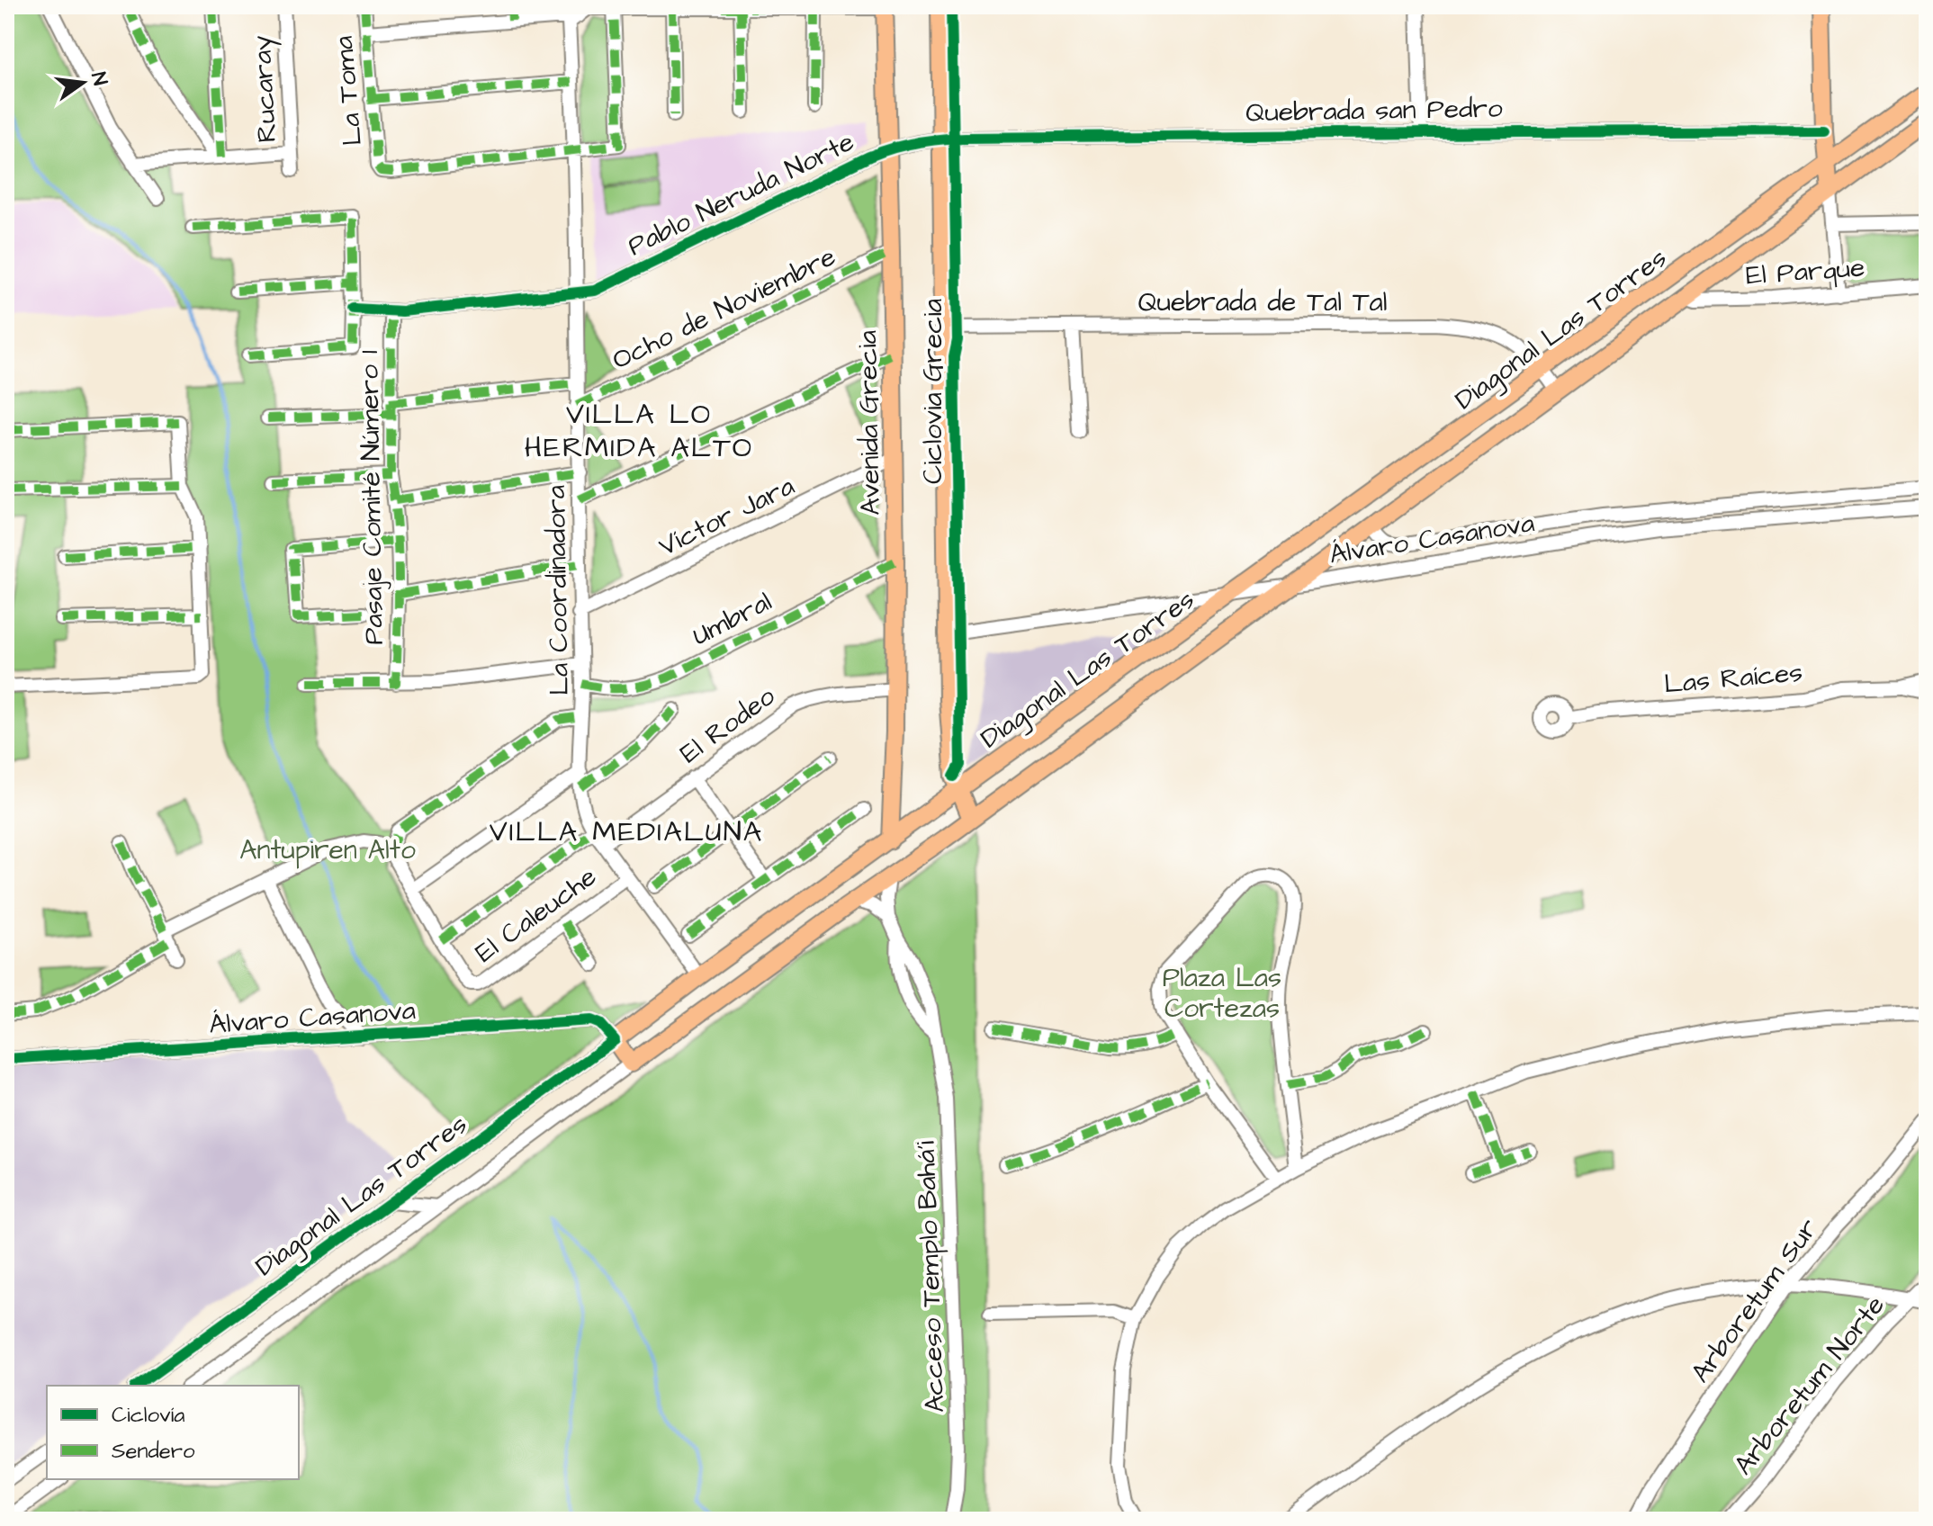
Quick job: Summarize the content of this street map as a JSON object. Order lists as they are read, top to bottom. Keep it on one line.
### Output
{"streets":{"main road":["Diagonal Las Torres","Avenida Grecia","Álvaro Casanova"],"street":["Rucaray","La Toma","Quebrada san Pedro","Pablo Neruda Norte","El Parque","Quebrada de Tal Tal","Ocho de Noviembre","Pasaje Comité Número 1","Víctor Jara","La Coordinadora","Umbral","Las Raíces","El Rodeo","El Caleuche","Acceso Templo Bahá'i","Arboretum Sur","Arboretum Norte"],"cycle path":["Ciclovia Grecia"]},"crossings":[["La Toma","La Coordinadora"],["Quebrada san Pedro","Pablo Neruda Norte"],["Pablo Neruda Norte","Avenida Grecia"],["Pablo Neruda Norte","Pasaje Comité Número 1"],["Pablo Neruda Norte","La Coordinadora"],["El Parque","Diagonal Las Torres"],["Quebrada de Tal Tal","Diagonal Las Torres"],["Ocho de Noviembre","Avenida Grecia"],["Ocho de Noviembre","La Coordinadora"],["Diagonal Las Torres","Avenida Grecia"],["Diagonal Las Torres","Álvaro Casanova"],["Diagonal Las Torres","La Coordinadora"],["Diagonal Las Torres","Acceso Templo Bahá'i"],["Avenida Grecia","Víctor Jara"],["Avenida Grecia","Umbral"],["Avenida Grecia","El Rodeo"],["Víctor Jara","La Coordinadora"],["La Coordinadora","Umbral"],["La Coordinadora","El Rodeo"],["La Coordinadora","El Caleuche"]],"districts":["VILLA LO HERMIDA ALTO","VILLA MEDIALUNA"],"parks":["Antupiren Alto","Plaza Las Cortezas"],"legend":["Ciclovía","Sendero"],"north":"right"}
